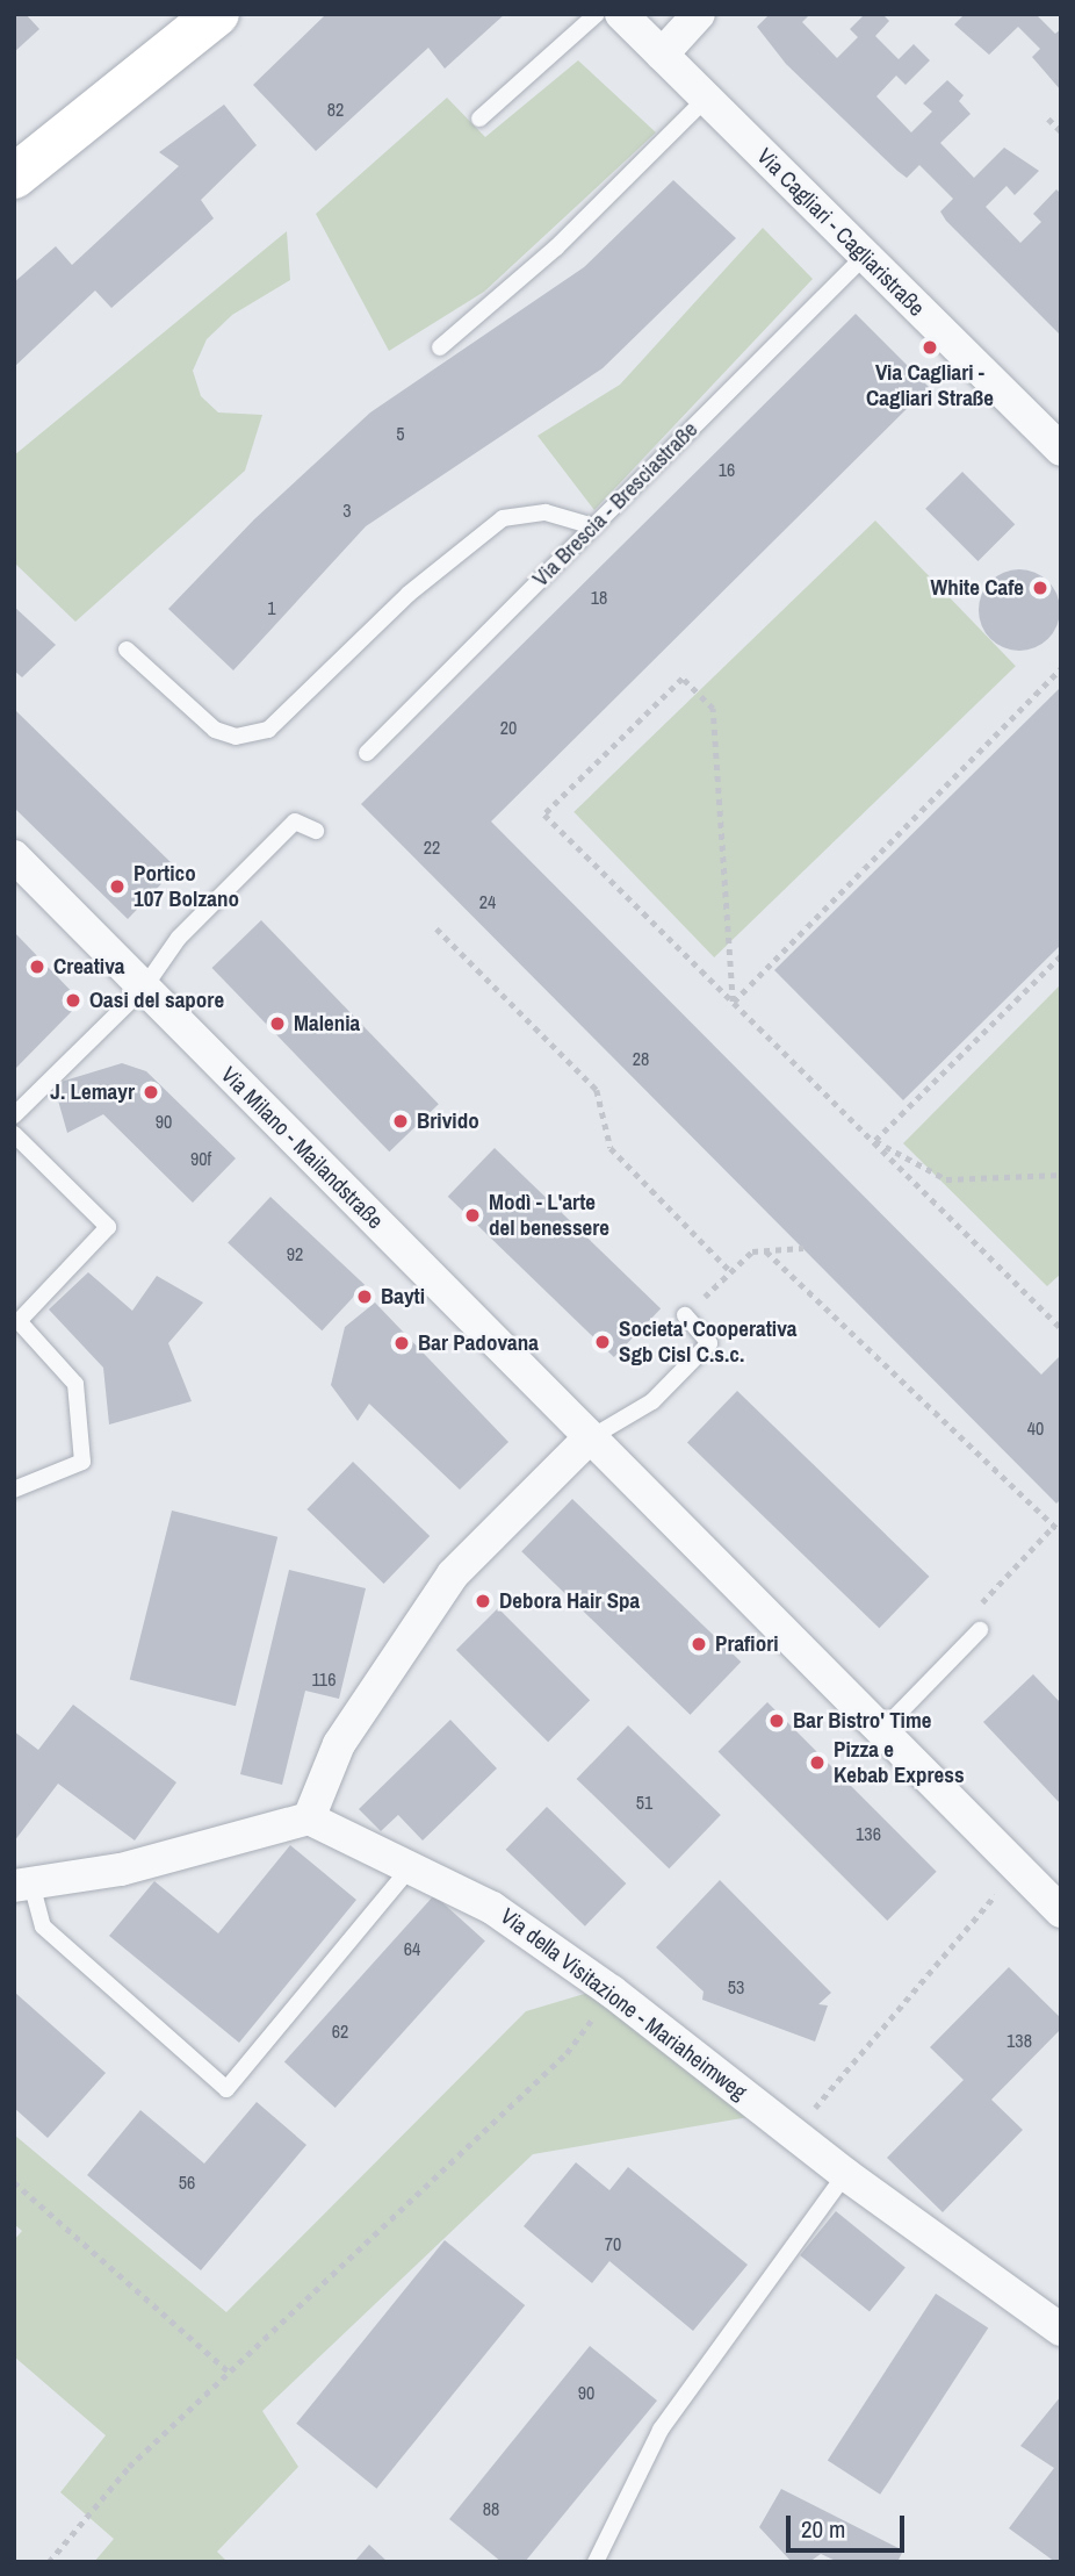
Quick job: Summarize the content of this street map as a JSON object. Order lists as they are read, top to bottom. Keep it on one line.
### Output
{"streets":{"street":["Via Cagliari - Cagliaristraße","Via Milano - Mailandstraße","Via della Visitazione - Mariaheimweg"],"lane":["Via Brescia - Bresciastraße"]},"crossings":[["Via Cagliari - Cagliaristraße","Via Brescia - Bresciastraße"]],"places":["Via Cagliari - Cagliari Straße","White Cafe","Portico 107 Bolzano","Creativa","Oasi del sapore","Malenia","J. Lemayr","Brivido","Modì - L'arte del benessere","Bayti","Societa' Cooperativa Sgb Cisl C.s.c.","Bar Padovana","Debora Hair Spa","Prafiori","Bar Bistro' Time","Pizza e Kebab Express"],"house_numbers":["82","5","16","3","18","1","20","22","24","28","90","90f","92","40","116","51","136","64","53","62","138","56","70","90","88"],"scale_bar":"20 m"}
